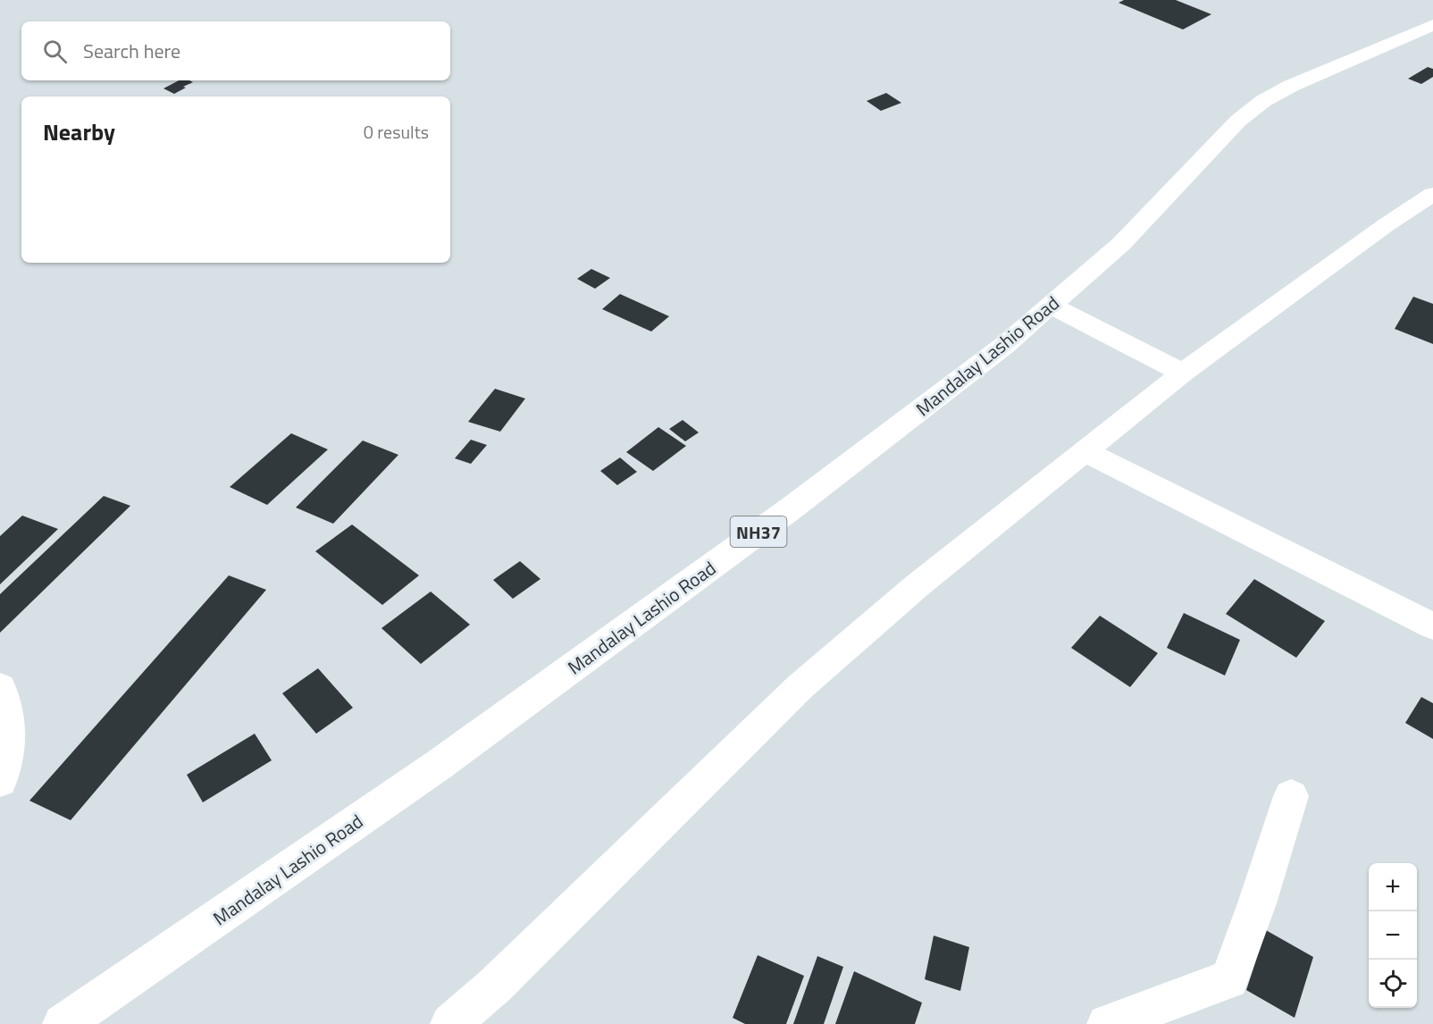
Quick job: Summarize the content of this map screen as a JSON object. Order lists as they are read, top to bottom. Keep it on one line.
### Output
{"streets":{"main road":["Mandalay Lashio Road","NH37"]},"page":{"search":"Search here","heading":["Nearby","0 results"],"map_buttons":["+","−"]}}
